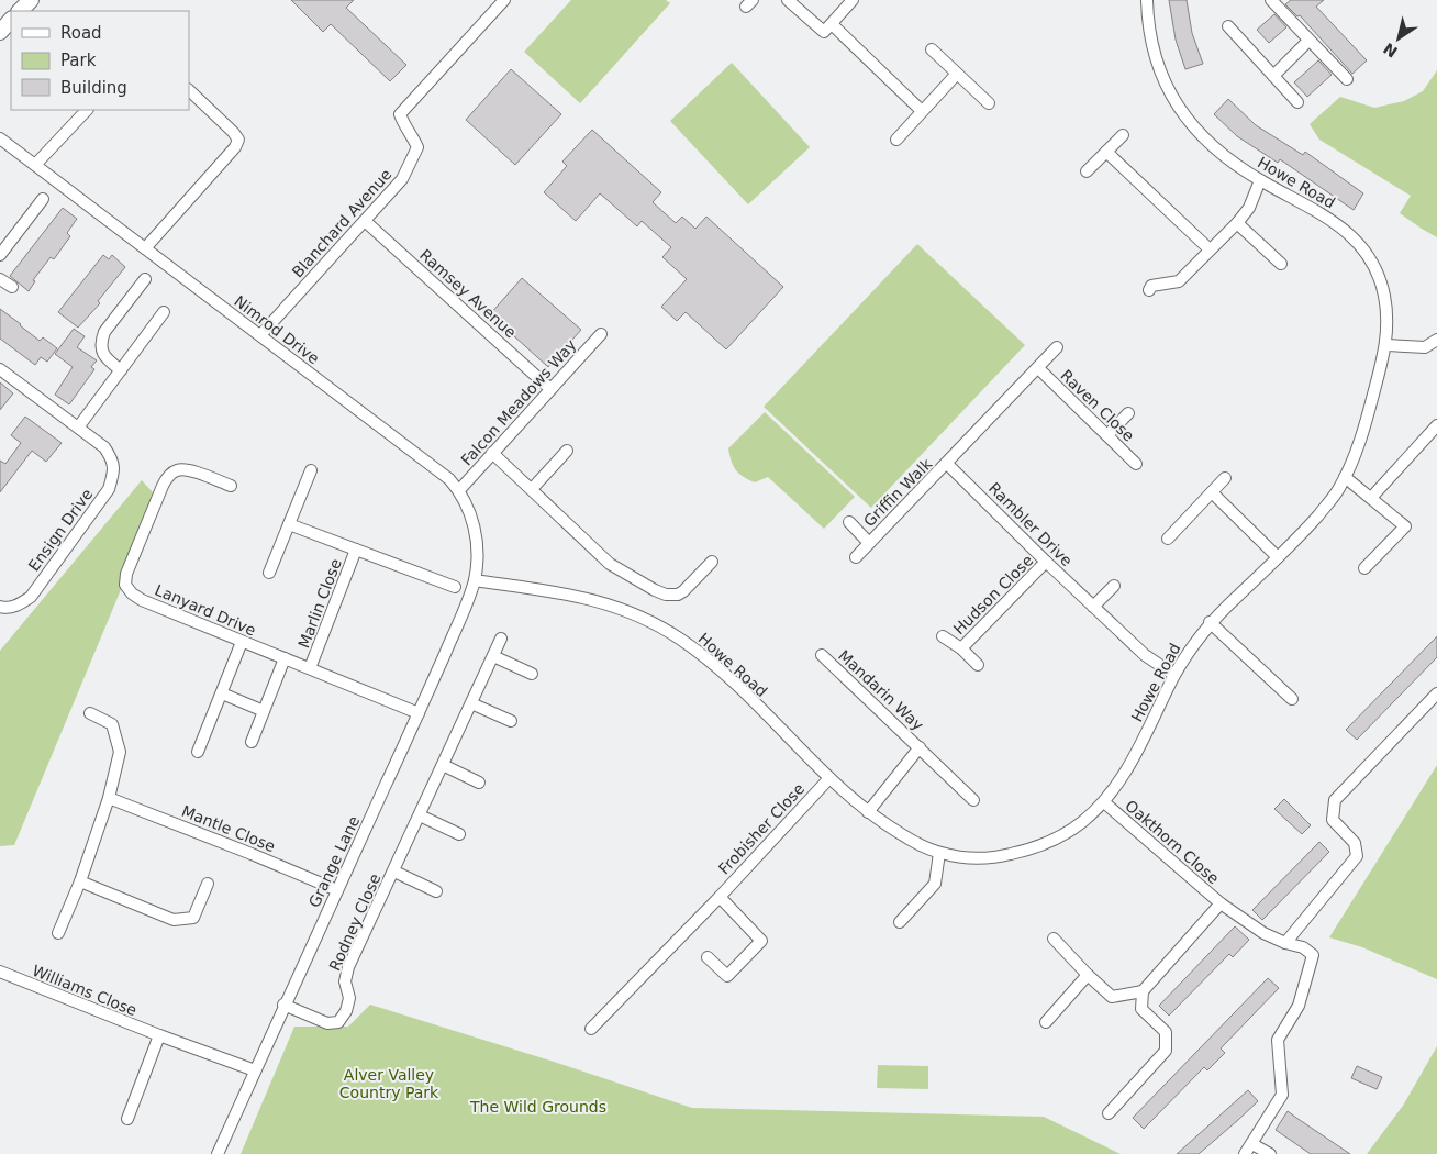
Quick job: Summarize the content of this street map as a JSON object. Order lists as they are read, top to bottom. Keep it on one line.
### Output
{"streets":{"street":["Howe Road","Blanchard Avenue","Ramsey Avenue","Nimrod Drive","Falcon Meadows Way","Raven Close","Griffin Walk","Rambler Drive","Ensign Drive","Hudson Close","Marlin Close","Lanyard Drive","Mandarin Way","Mantle Close","Frobisher Close","Oakthorn Close","Grange Lane","Rodney Close","Williams Close"]},"crossings":[["Howe Road","Nimrod Drive"],["Howe Road","Rambler Drive"],["Howe Road","Mandarin Way"],["Howe Road","Frobisher Close"],["Howe Road","Oakthorn Close"],["Howe Road","Grange Lane"],["Blanchard Avenue","Ramsey Avenue"],["Blanchard Avenue","Nimrod Drive"],["Ramsey Avenue","Falcon Meadows Way"],["Nimrod Drive","Falcon Meadows Way"],["Nimrod Drive","Grange Lane"],["Raven Close","Griffin Walk"],["Raven Close","Rambler Drive"],["Griffin Walk","Rambler Drive"],["Rambler Drive","Hudson Close"],["Marlin Close","Lanyard Drive"],["Lanyard Drive","Grange Lane"],["Mantle Close","Grange Lane"],["Grange Lane","Rodney Close"],["Grange Lane","Williams Close"]],"parks":["Alver Valley Country Park","The Wild Grounds"],"legend":["Road","Park","Building"],"north":"bottom left"}
